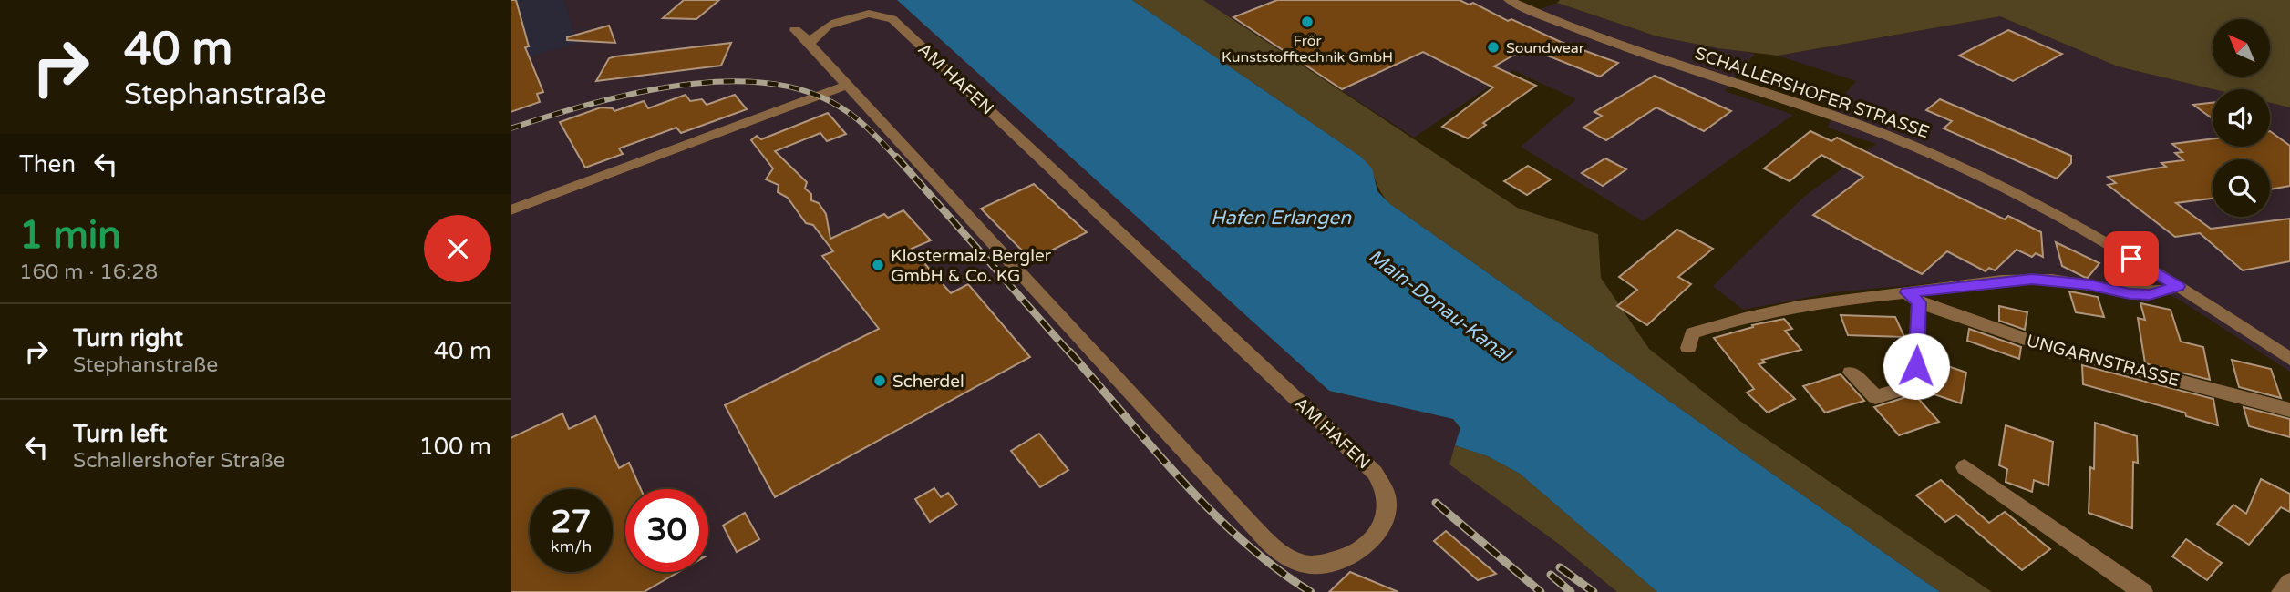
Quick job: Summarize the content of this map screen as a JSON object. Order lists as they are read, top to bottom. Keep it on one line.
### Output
{"streets":{"street":["AM HAFEN","SCHALLERSHOFER STRASSE","UNGARNSTRASSE"]},"water":["Hafen Erlangen","Main-Donau-Kanal"],"places":["Frör Kunststofftechnik GmbH","Soundwear","Klostermalz Bergler GmbH & Co. KG","Scherdel"],"north":"top left","page":{"turn":["40 m","Stephanstraße"],"then":"Then","heading":["1 min","160 m · 16:28"],"list":[{"name":"Turn right","note":"Stephanstraße","value":"40 m"},{"name":"Turn left","note":"Schallershofer Straße","value":"100 m"}],"speed":"27 km/h","limit":"30"}}
